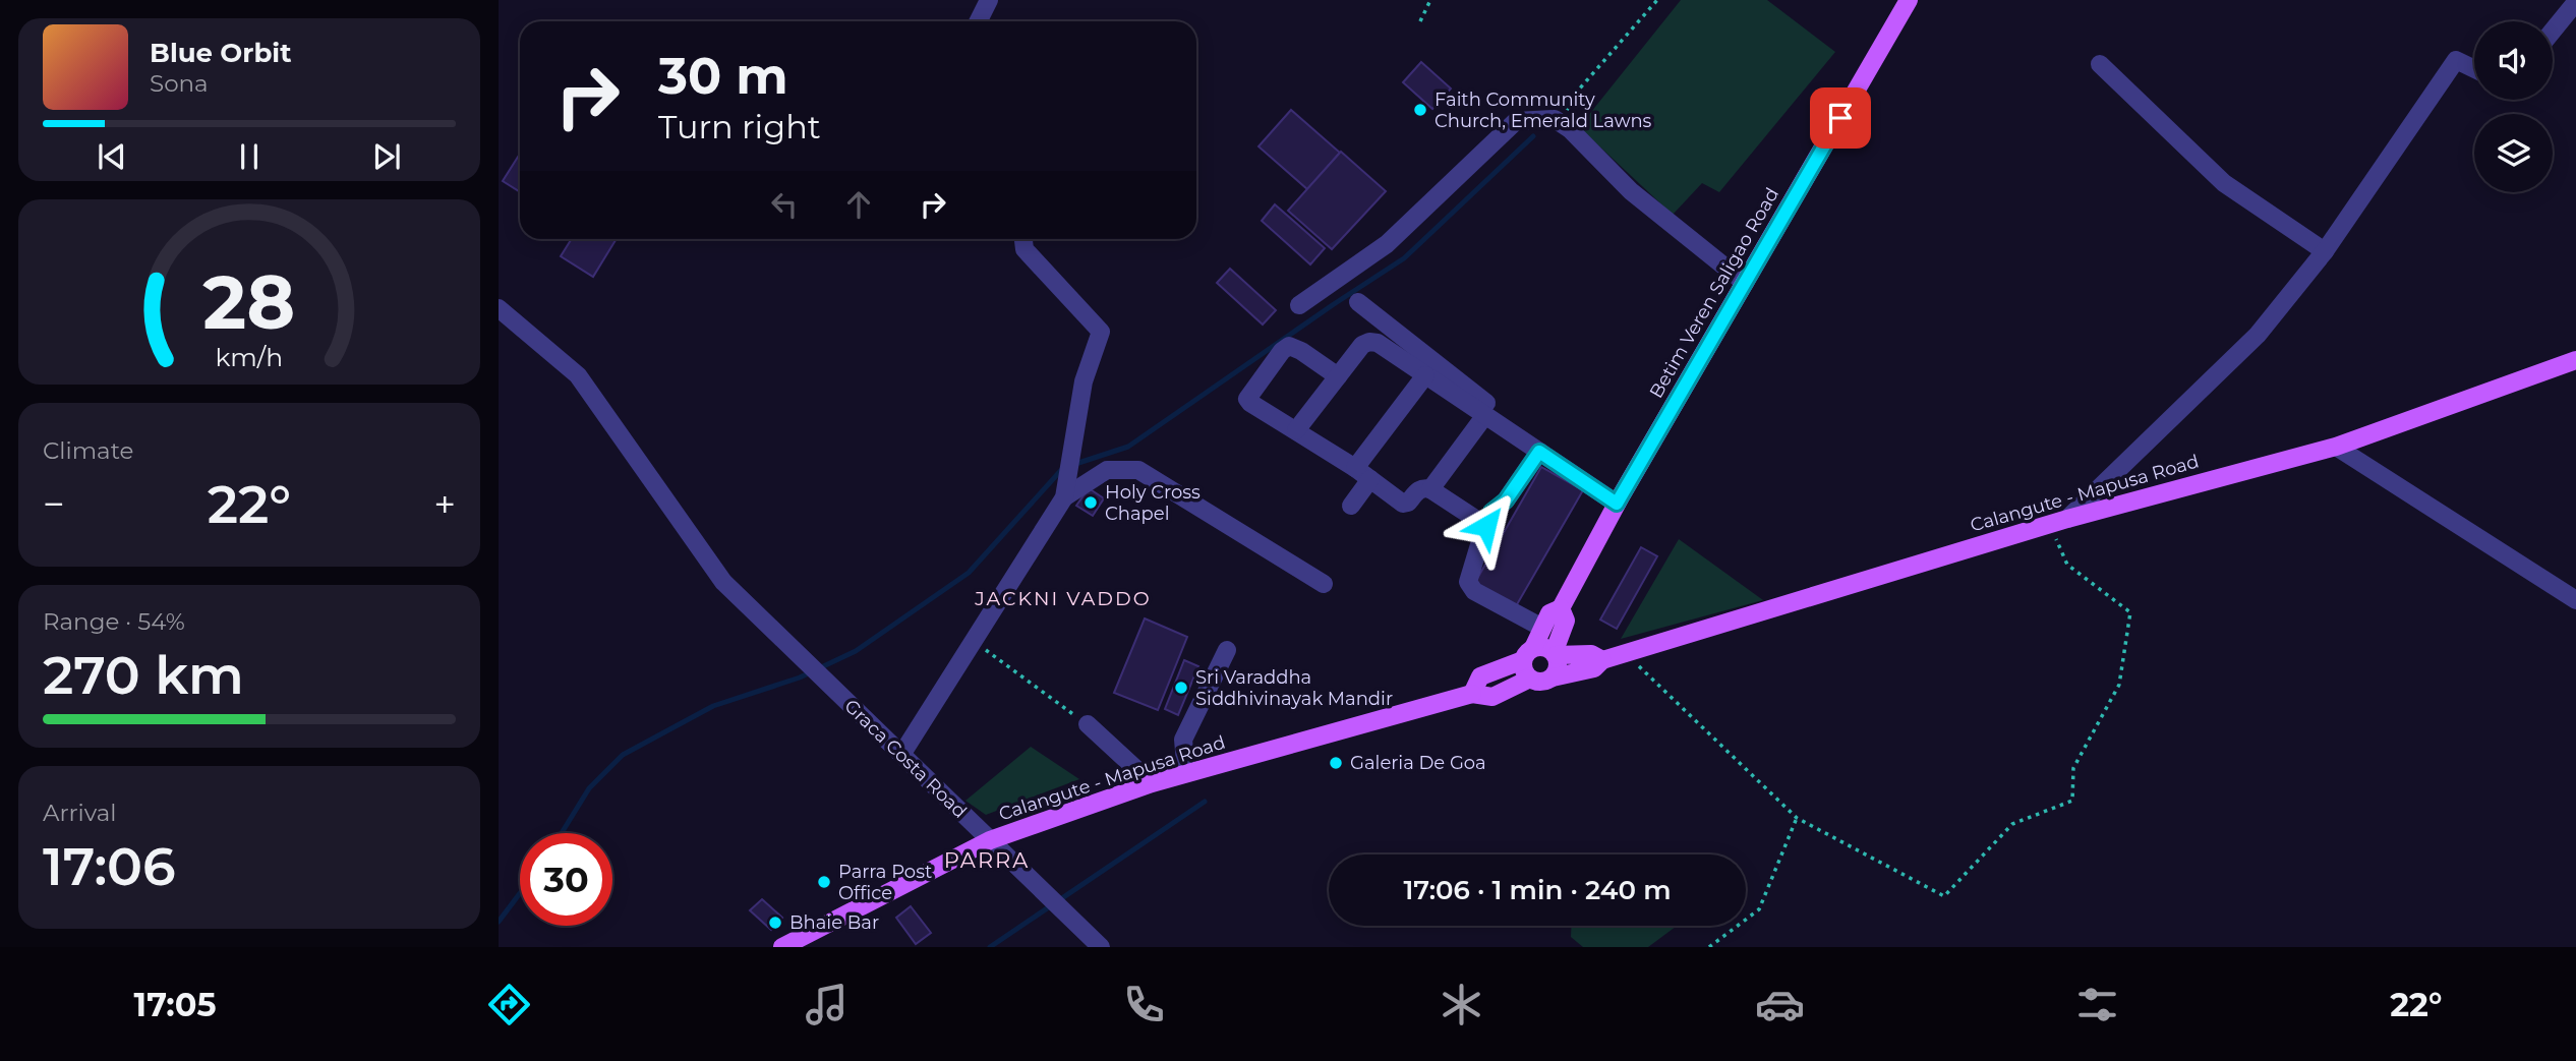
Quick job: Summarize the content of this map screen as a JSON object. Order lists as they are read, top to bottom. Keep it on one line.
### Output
{"streets":{"main road":["Betim Veren Saligao Road","Calangute - Mapusa Road"],"street":["Graca Costa Road"]},"crossings":[["Betim Veren Saligao Road","Calangute - Mapusa Road"],["Calangute - Mapusa Road","Graca Costa Road"]],"districts":["JACKNI VADDO","PARRA"],"places":["Faith Community Church, Emerald Lawns","Holy Cross Chapel","Sri Varaddha Siddhivinayak Mandir","Galeria De Goa","Parra Post Office","Bhaie Bar"],"page":{"turn":["30 m","Turn right"],"song":["Blue Orbit","Sona"],"tile":["Climate",["Range · 54%","270 km"],["Arrival","17:06"]],"heat":["−","22°","+"],"limit":"30","trip":"17:06 · 1 min · 240 m","tabs":["17:05","22°"],"gauge":["28","km/h"]}}
